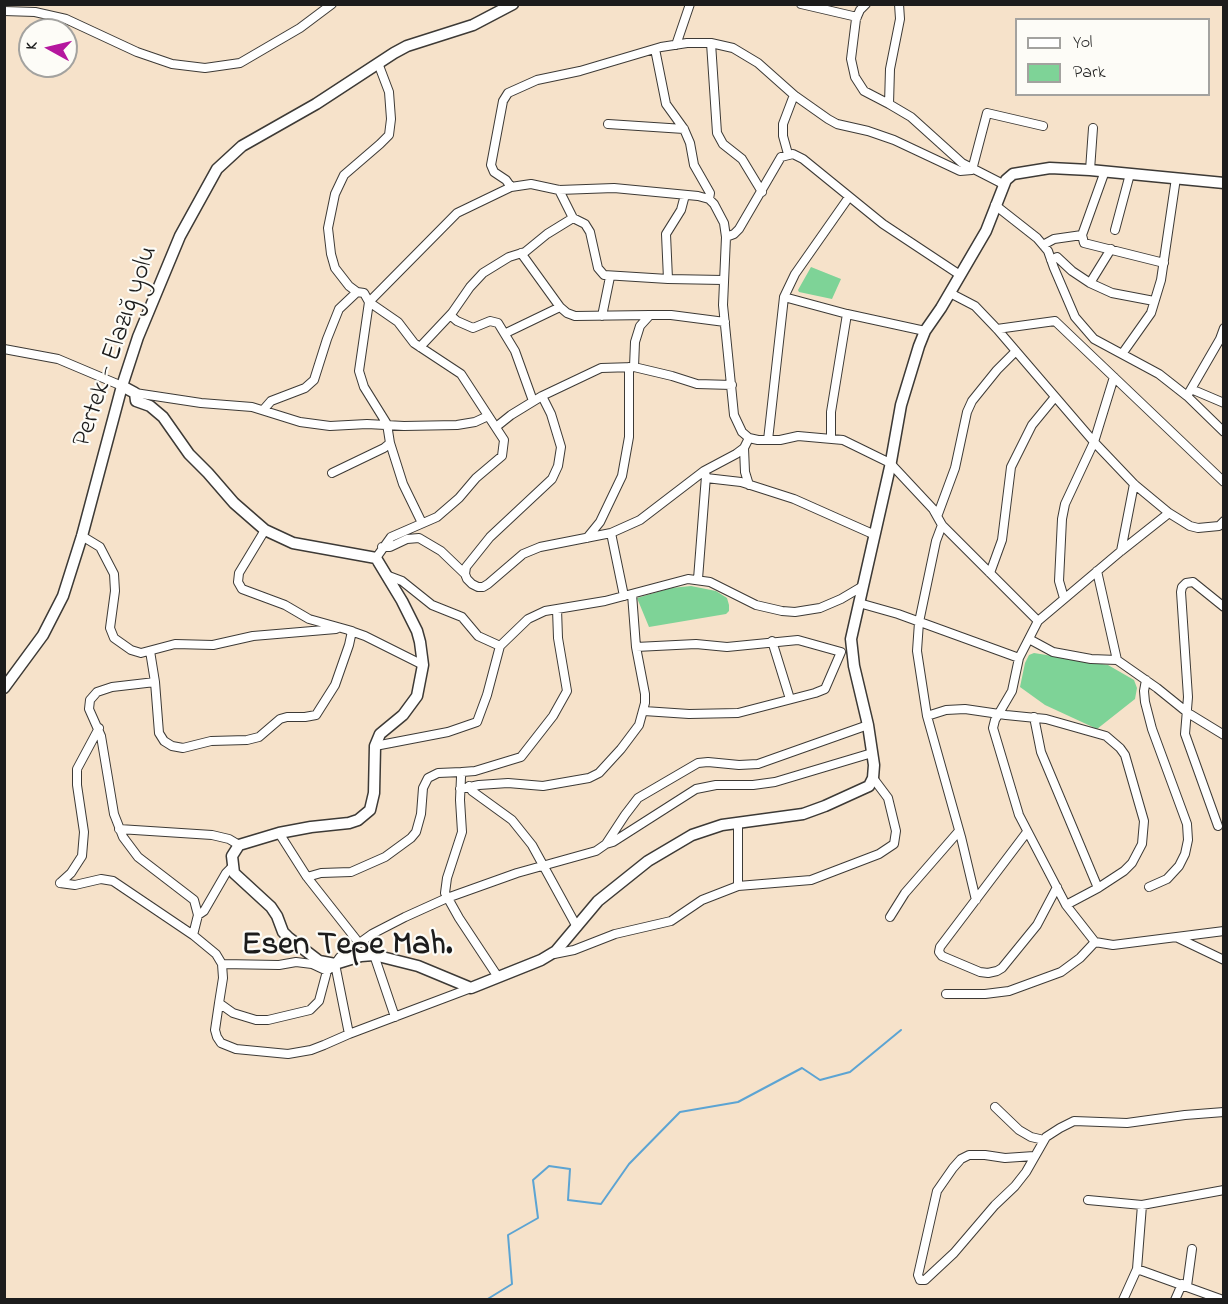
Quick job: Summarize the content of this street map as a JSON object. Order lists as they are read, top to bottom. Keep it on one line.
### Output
{"streets":{"street":["Pertek - Elazığ yolu"]},"districts":["Esen Tepe Mah."],"legend":["Yol","Park"],"north":"left"}
